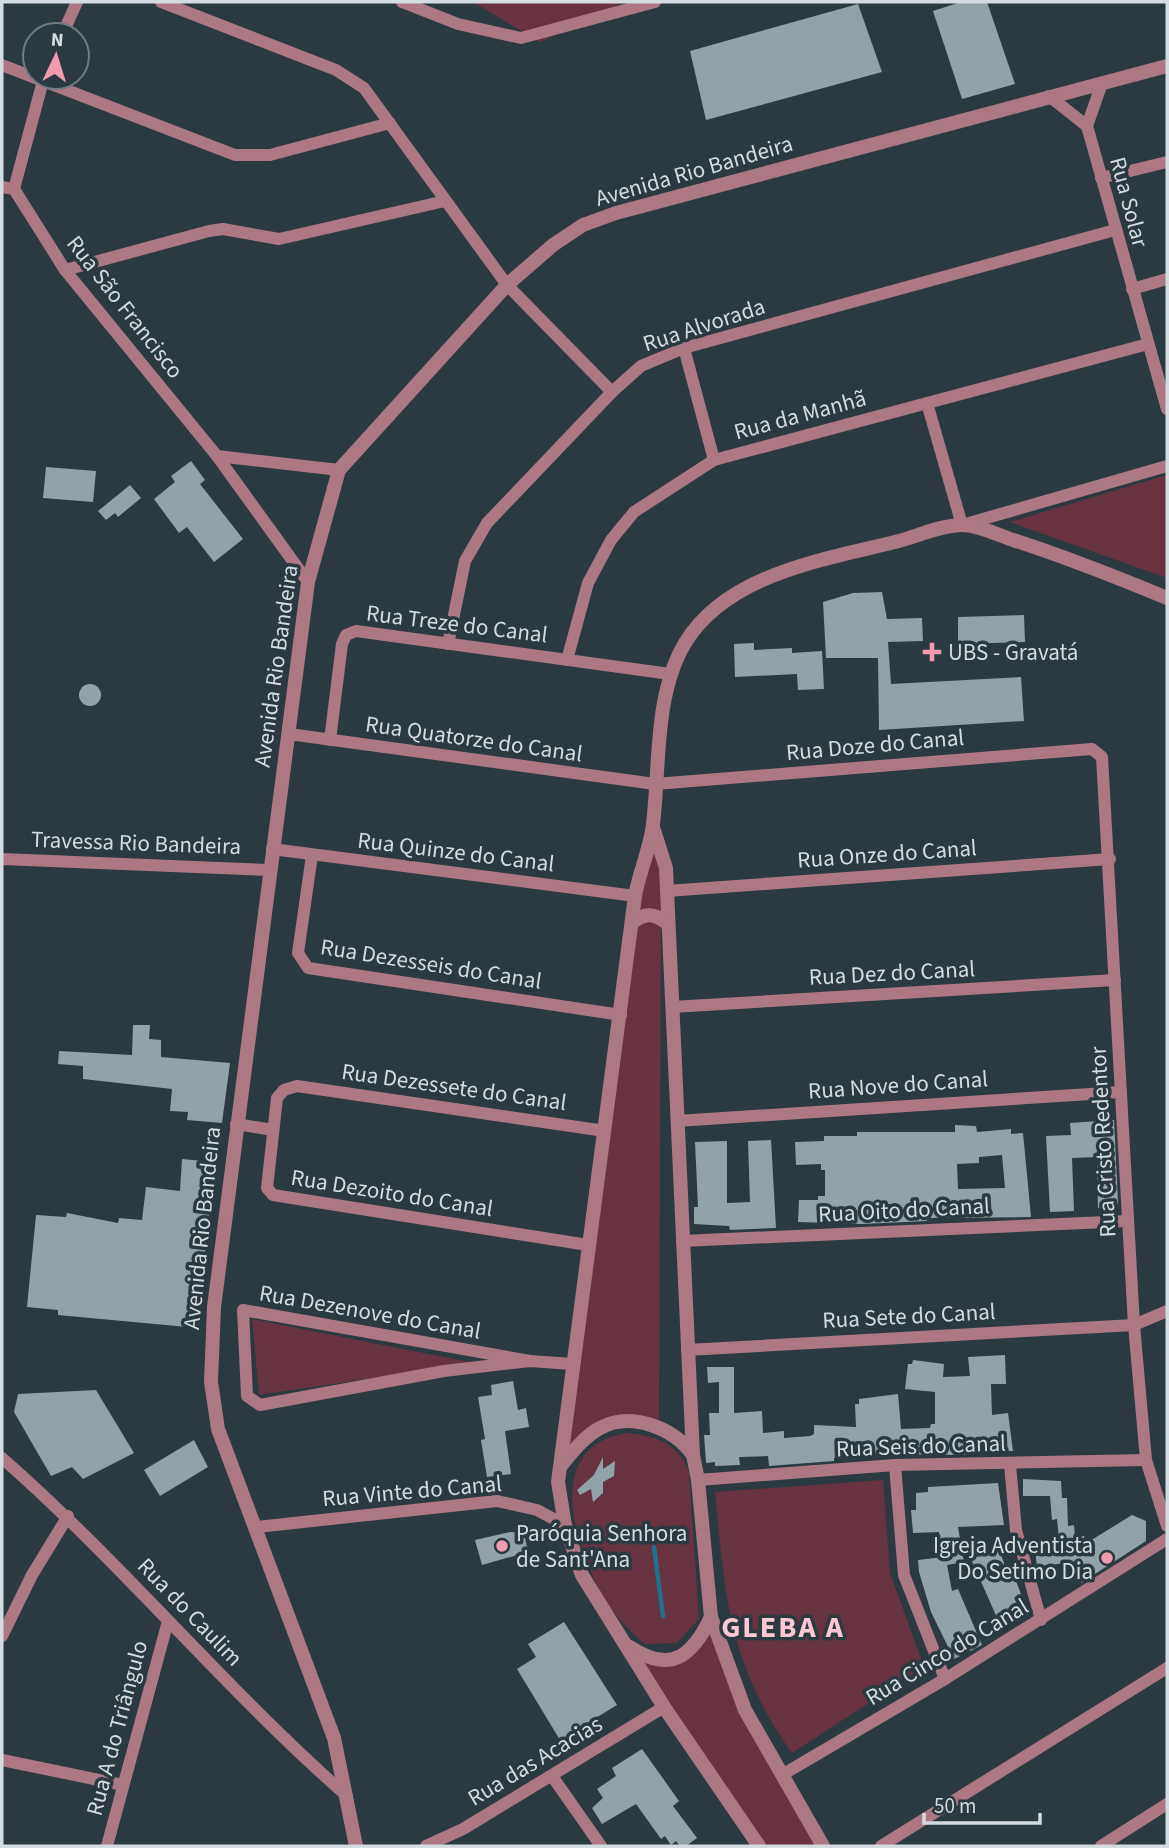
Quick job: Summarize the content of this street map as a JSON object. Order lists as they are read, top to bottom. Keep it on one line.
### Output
{"streets":{"street":["Avenida Rio Bandeira","Rua Solar","Rua São Francisco","Rua Alvorada","Rua da Manhã","Rua Treze do Canal","Rua Quatorze do Canal","Rua Doze do Canal","Travessa Rio Bandeira","Rua Quinze do Canal","Rua Onze do Canal","Rua Dezesseis do Canal","Rua Dez do Canal","Rua Nove do Canal","Rua Dezessete do Canal","Rua Cristo Redentor","Rua Dezoito do Canal","Rua Oito do Canal","Rua Dezenove do Canal","Rua Sete do Canal","Rua Seis do Canal","Rua Vinte do Canal","Rua do Caulim","Rua Cinco do Canal","Rua A do Triângulo","Rua das Acacias"]},"crossings":[["Avenida Rio Bandeira","Rua São Francisco"],["Avenida Rio Bandeira","Rua Quatorze do Canal"],["Avenida Rio Bandeira","Travessa Rio Bandeira"],["Avenida Rio Bandeira","Rua Quinze do Canal"],["Avenida Rio Bandeira","Rua Vinte do Canal"],["Avenida Rio Bandeira","Rua do Caulim"],["Rua Solar","Rua Alvorada"],["Rua Solar","Rua da Manhã"],["Rua Alvorada","Rua Treze do Canal"],["Rua da Manhã","Rua Treze do Canal"],["Rua Treze do Canal","Rua Quatorze do Canal"],["Rua Quatorze do Canal","Rua Doze do Canal"],["Rua Doze do Canal","Rua Cristo Redentor"],["Rua Quinze do Canal","Rua Dezesseis do Canal"],["Rua Onze do Canal","Rua Cristo Redentor"],["Rua Dez do Canal","Rua Cristo Redentor"],["Rua Nove do Canal","Rua Cristo Redentor"],["Rua Dezessete do Canal","Rua Dezoito do Canal"],["Rua Cristo Redentor","Rua Oito do Canal"],["Rua Cristo Redentor","Rua Sete do Canal"],["Rua Cristo Redentor","Rua Seis do Canal"],["Rua do Caulim","Rua A do Triângulo"]],"districts":["GLEBA A"],"places":{"health":["UBS - Gravatá"],"other":["Paróquia Senhora de Sant'Ana","Igreja Adventista Do Setimo Dia"]},"scale_bar":"50 m","north":"top"}
